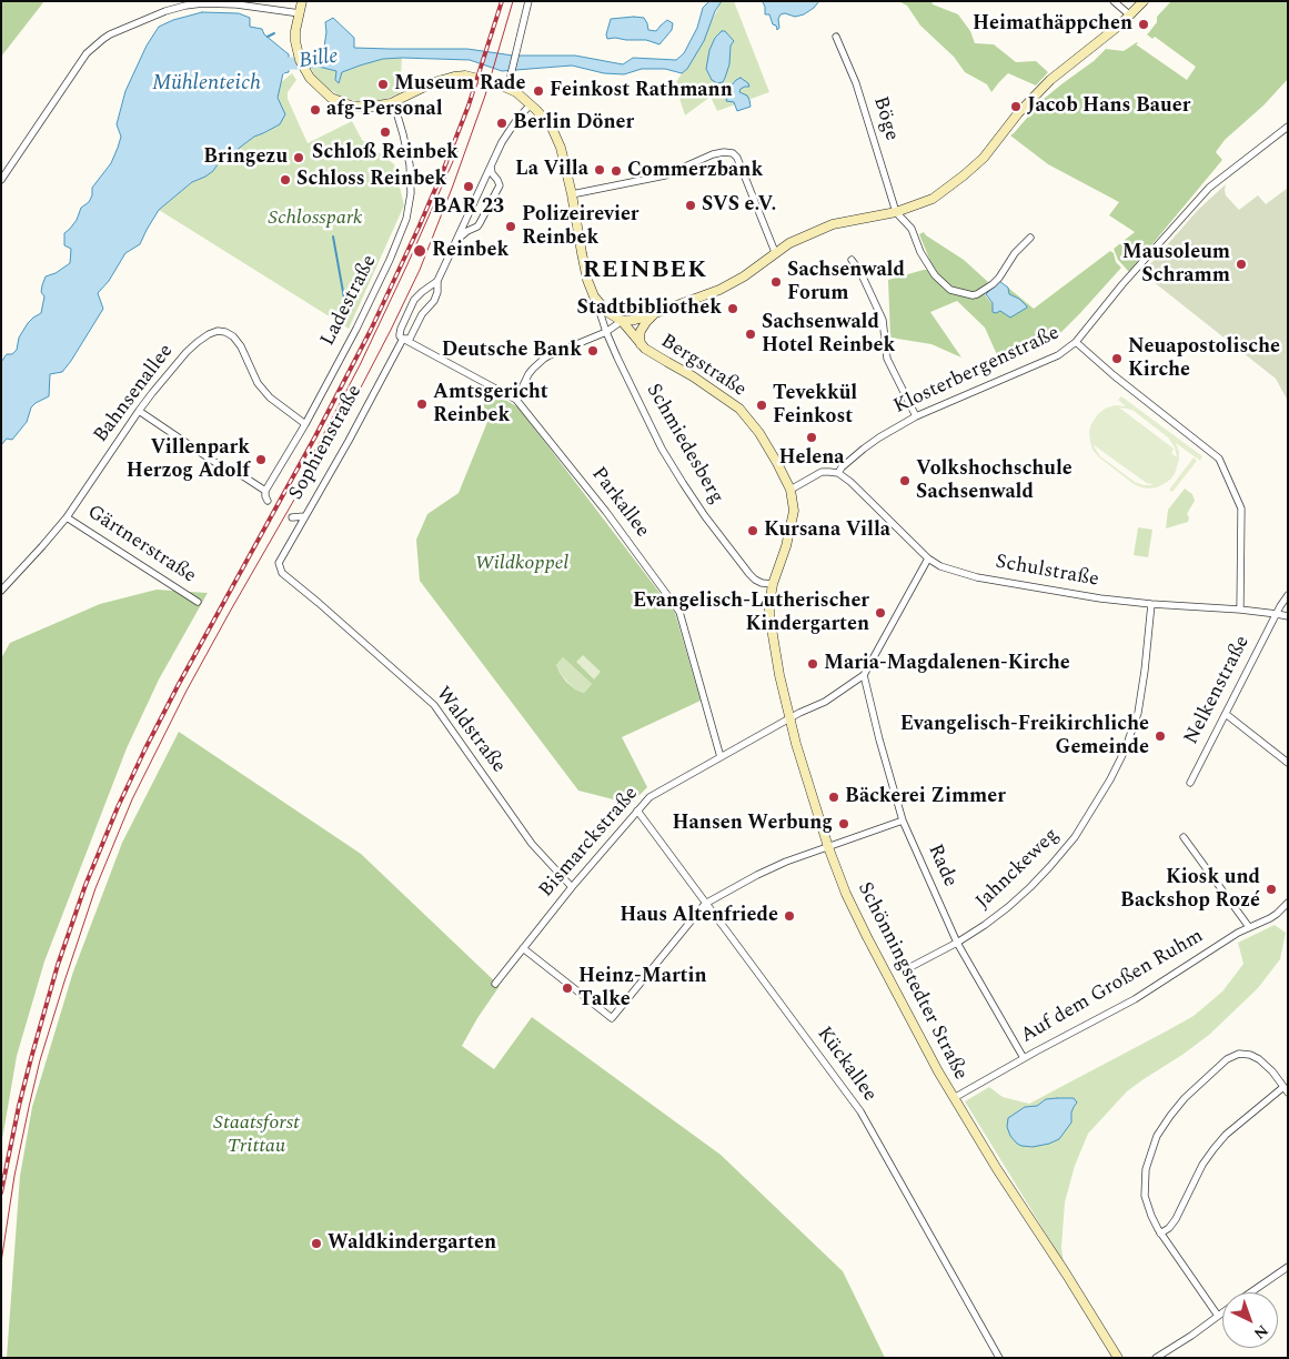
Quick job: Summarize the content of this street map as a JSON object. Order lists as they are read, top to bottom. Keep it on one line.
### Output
{"streets":{"main road":["Bergstraße","Schönningstedter Straße"],"street":["Böge","Ladestraße","Klosterbergenstraße","Bahnsenallee","Sophienstraße","Schmiedesberg","Parkallee","Gärtnerstraße","Schulstraße","Nelkenstraße","Waldstraße","Bismarckstraße","Rade","Jahnckeweg","Auf dem Großen Ruhm","Kückallee"]},"crossings":[["Ladestraße","Bahnsenallee"],["Bergstraße","Schmiedesberg"],["Bergstraße","Schönningstedter Straße"],["Klosterbergenstraße","Schulstraße"],["Bahnsenallee","Gärtnerstraße"],["Sophienstraße","Parkallee"],["Sophienstraße","Waldstraße"],["Schmiedesberg","Schönningstedter Straße"],["Parkallee","Bismarckstraße"],["Schulstraße","Nelkenstraße"],["Schulstraße","Jahnckeweg"],["Waldstraße","Bismarckstraße"],["Bismarckstraße","Rade"],["Bismarckstraße","Schönningstedter Straße"],["Bismarckstraße","Kückallee"],["Rade","Jahnckeweg"],["Rade","Auf dem Großen Ruhm"],["Schönningstedter Straße","Auf dem Großen Ruhm"]],"districts":["REINBEK"],"water":["Bille","Mühlenteich"],"parks":["Schlosspark","Wildkoppel","Staatsforst Trittau"],"places":["Heimathäppchen","Museum Rade","Feinkost Rathmann","Jacob Hans Bauer","afg-Personal","Berlin Döner","Schloß Reinbek","Bringezu","La Villa","Commerzbank","Schloss Reinbek","BAR 23","SVS e.V.","Polizeirevier Reinbek","Reinbek","Mausoleum Schramm","Sachsenwald Forum","Stadtbibliothek","Sachsenwald Hotel Reinbek","Deutsche Bank","Neuapostolische Kirche","Amtsgericht Reinbek","Tevekkül Feinkost","Helena","Villenpark Herzog Adolf","Volkshochschule Sachsenwald","Kursana Villa","Evangelisch-Lutherischer Kindergarten","Maria-Magdalenen-Kirche","Evangelisch-Freikirchliche Gemeinde","Bäckerei Zimmer","Hansen Werbung","Kiosk und Backshop Rozé","Haus Altenfriede","Heinz-Martin Talke","Waldkindergarten"],"north":"bottom right"}
